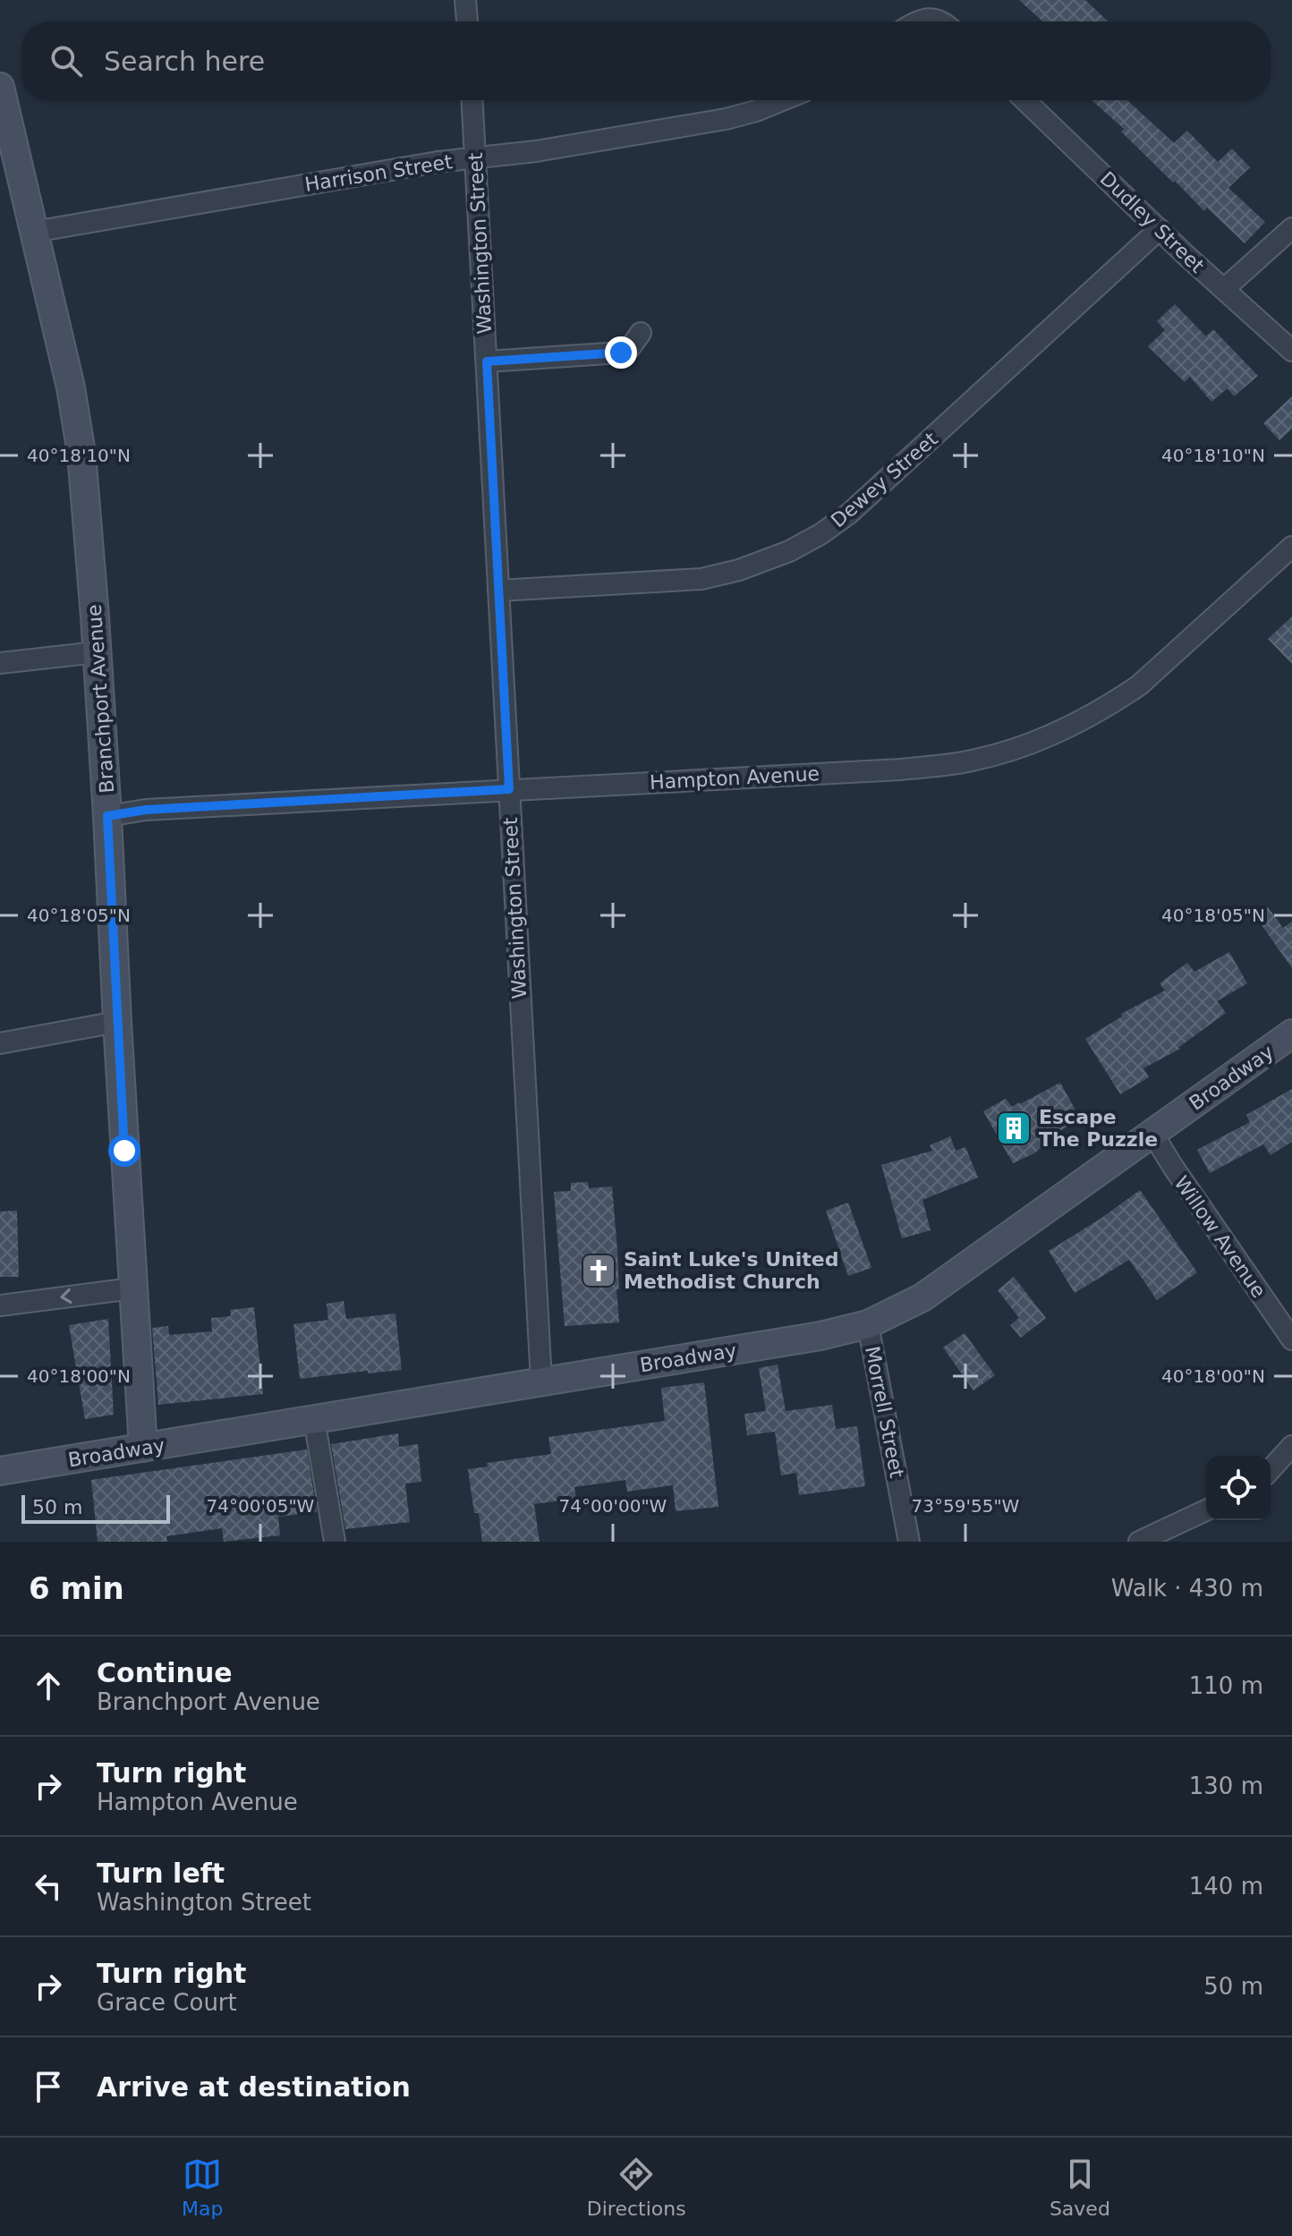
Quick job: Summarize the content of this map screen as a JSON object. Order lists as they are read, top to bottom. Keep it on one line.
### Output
{"streets":{"street":["Harrison Street","Dudley Street","Washington Street","Dewey Street","Branchport Avenue","Hampton Avenue","Broadway","Willow Avenue","Morrell Street"]},"crossings":[["Harrison Street","Washington Street"],["Harrison Street","Branchport Avenue"],["Dudley Street","Dewey Street"],["Washington Street","Dewey Street"],["Washington Street","Hampton Avenue"],["Washington Street","Broadway"],["Branchport Avenue","Hampton Avenue"],["Branchport Avenue","Broadway"],["Broadway","Willow Avenue"],["Broadway","Morrell Street"]],"places":{"building":["Escape The Puzzle"],"church":["Saint Luke's United Methodist Church"]},"scale_bar":"50 m","page":{"search":"Search here","scale":"50 m","heading":["6 min","Walk · 430 m"],"list":[["Continue","Branchport Avenue","110 m"],["Turn right","Hampton Avenue","130 m"],["Turn left","Washington Street","140 m"],["Turn right","Grace Court","50 m"],"Arrive at destination"],"nav":["Map","Directions","Saved"]},"coordinates":["40°18'10\"N","40°18'05\"N","40°18'00\"N","74°00'05\"W","74°00'00\"W","73°59'55\"W"]}
